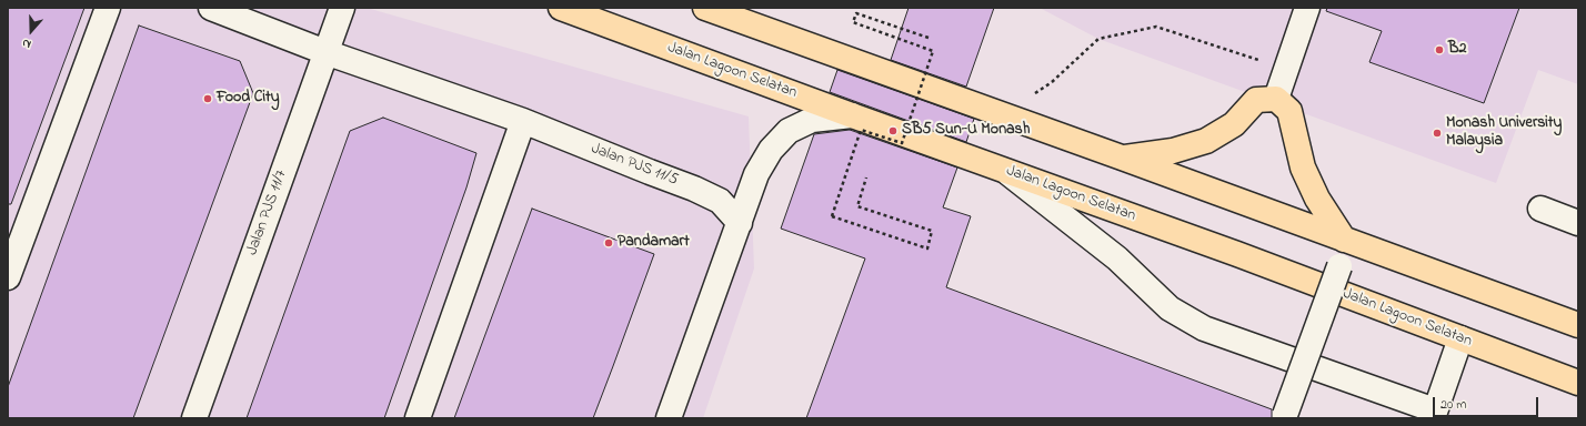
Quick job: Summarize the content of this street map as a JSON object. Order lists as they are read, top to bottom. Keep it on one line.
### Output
{"streets":{"main road":["Jalan Lagoon Selatan"],"street":["Jalan PJS 11/5","Jalan PJS 11/7"]},"crossings":[["Jalan PJS 11/5","Jalan PJS 11/7"]],"places":["B2","Food City","SB5 Sun-U Monash","Monash University Malaysia","Pandamart"],"scale_bar":"20 m","north":"bottom"}
